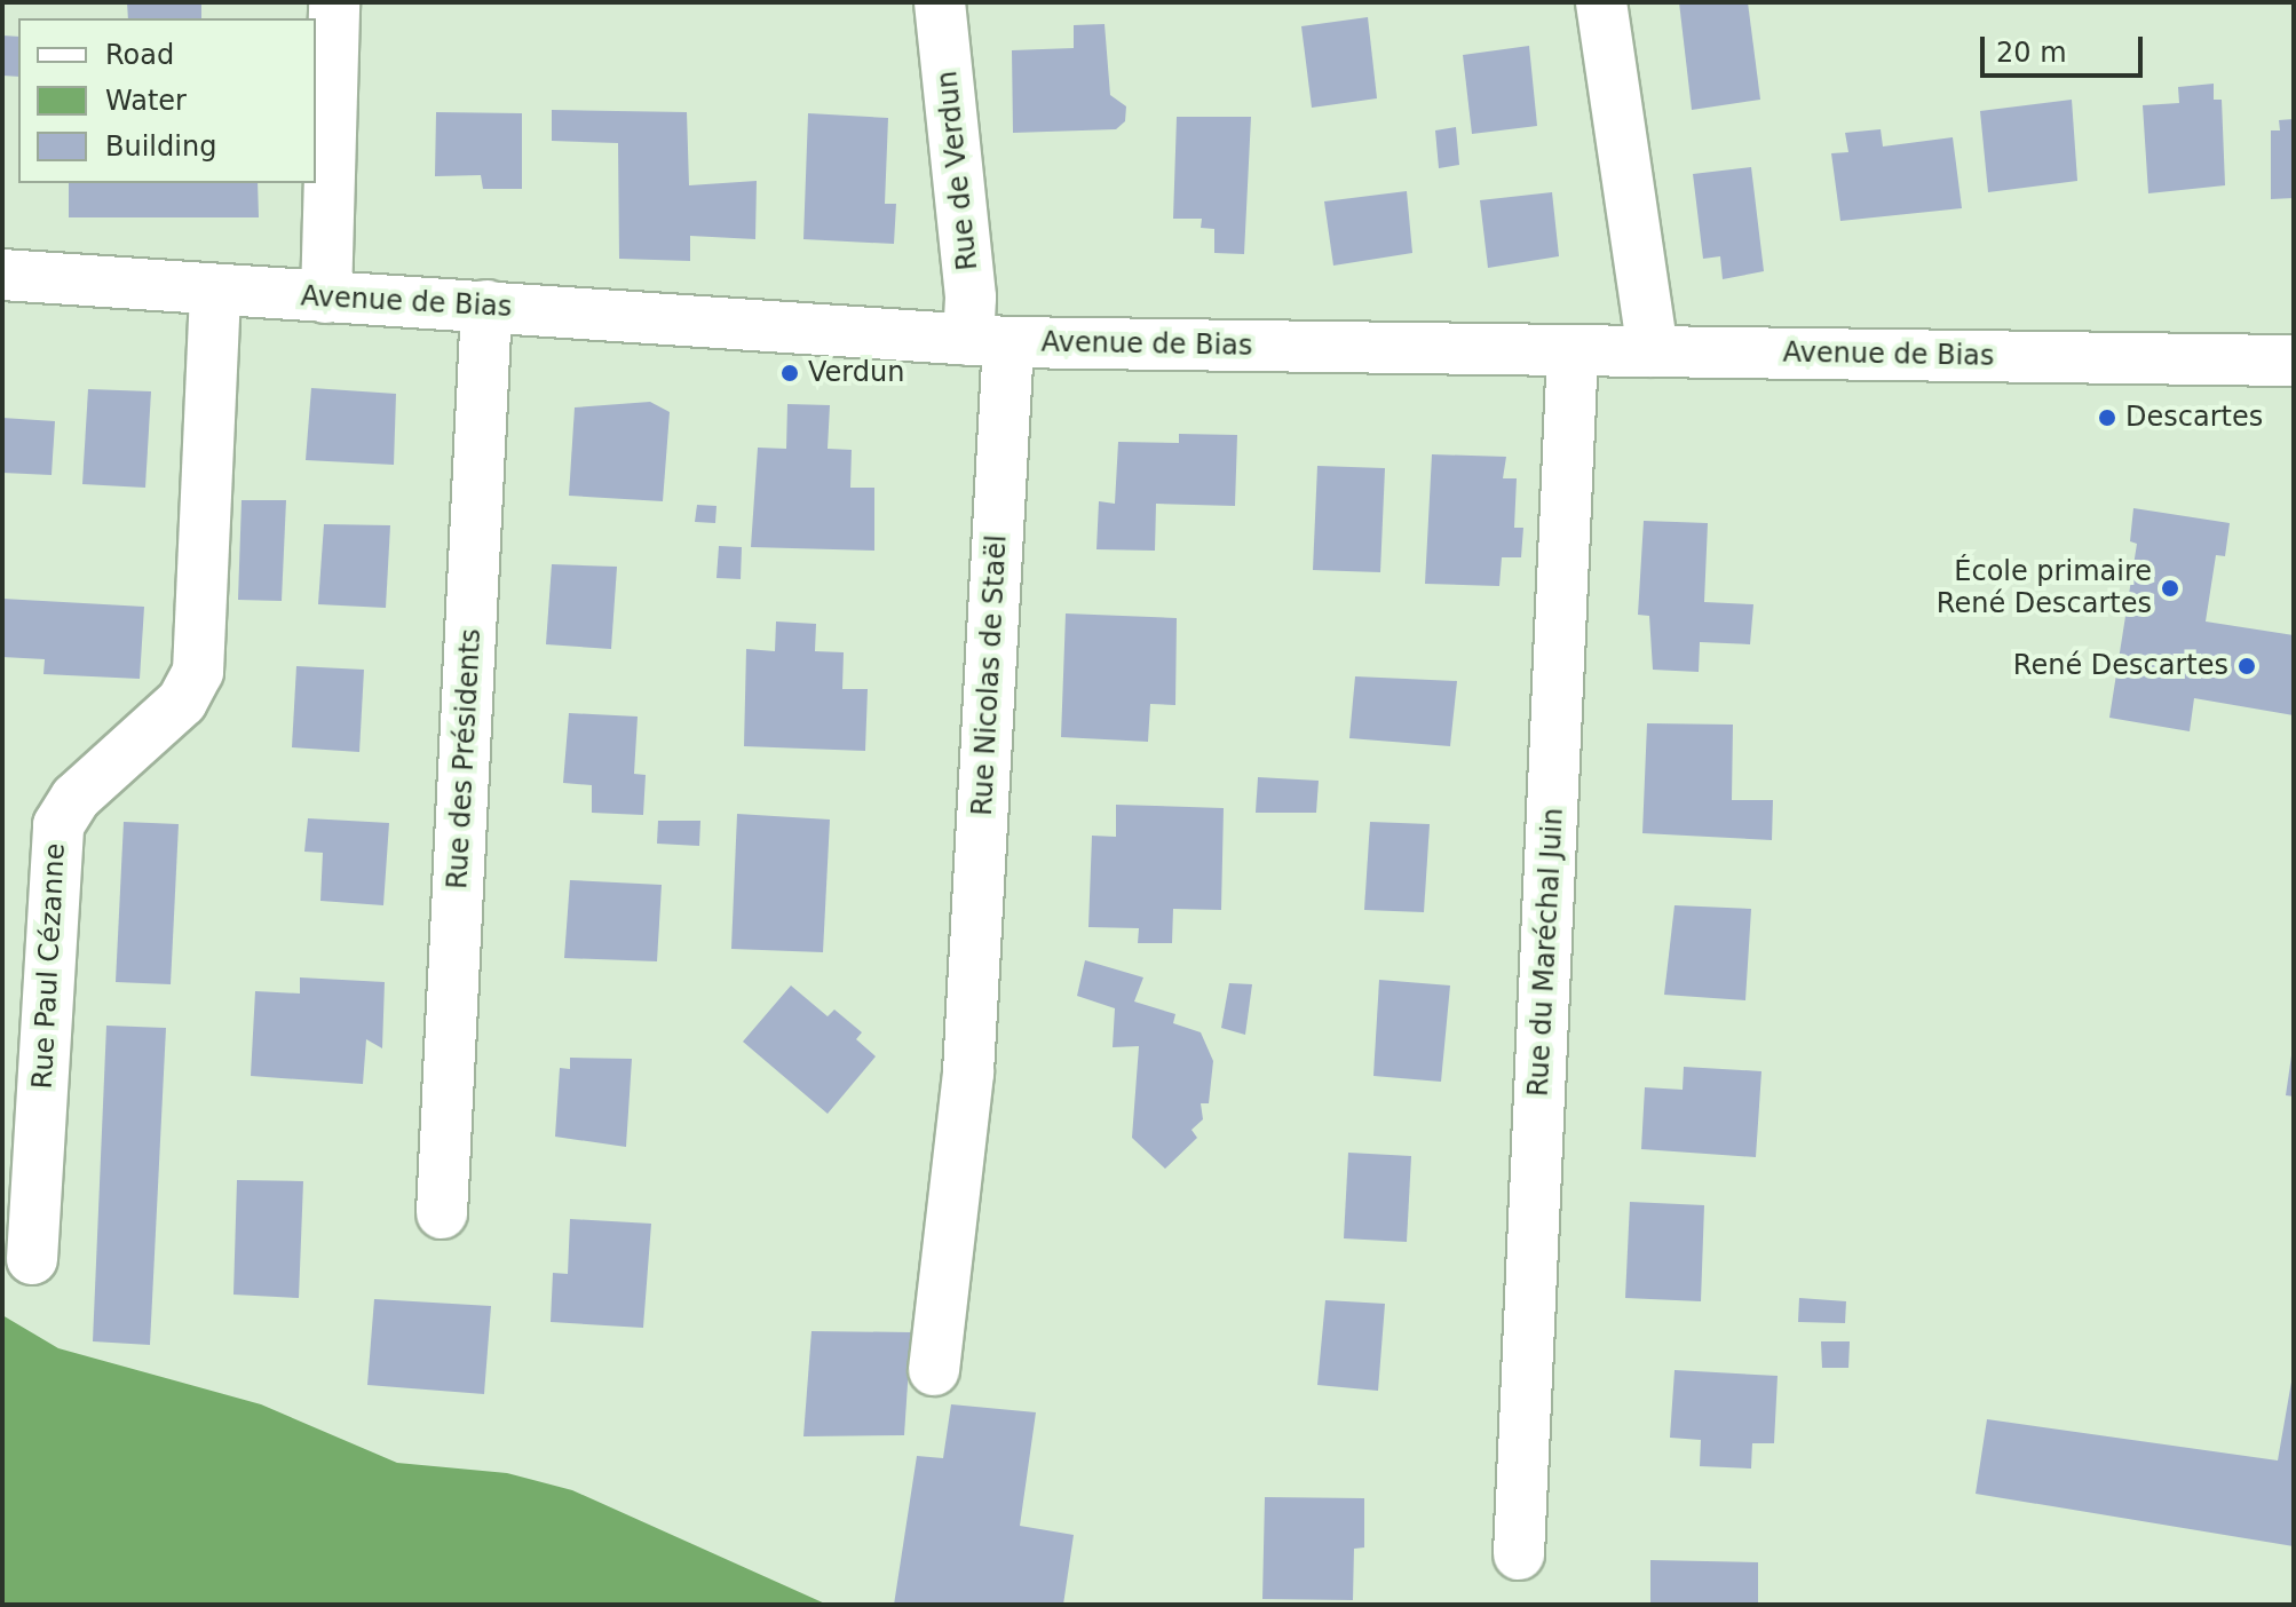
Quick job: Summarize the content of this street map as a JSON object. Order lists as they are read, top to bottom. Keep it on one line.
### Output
{"streets":{"street":["Rue de Verdun","Avenue de Bias","Rue Nicolas de Staël","Rue des Présidents","Rue du Maréchal Juin","Rue Paul Cézanne"]},"crossings":[["Rue de Verdun","Avenue de Bias"],["Rue de Verdun","Rue Nicolas de Staël"],["Avenue de Bias","Rue Nicolas de Staël"],["Avenue de Bias","Rue des Présidents"],["Avenue de Bias","Rue du Maréchal Juin"],["Avenue de Bias","Rue Paul Cézanne"]],"places":["Verdun","Descartes","École primaire René Descartes","René Descartes"],"legend":["Road","Water","Building"],"scale_bar":"20 m"}
